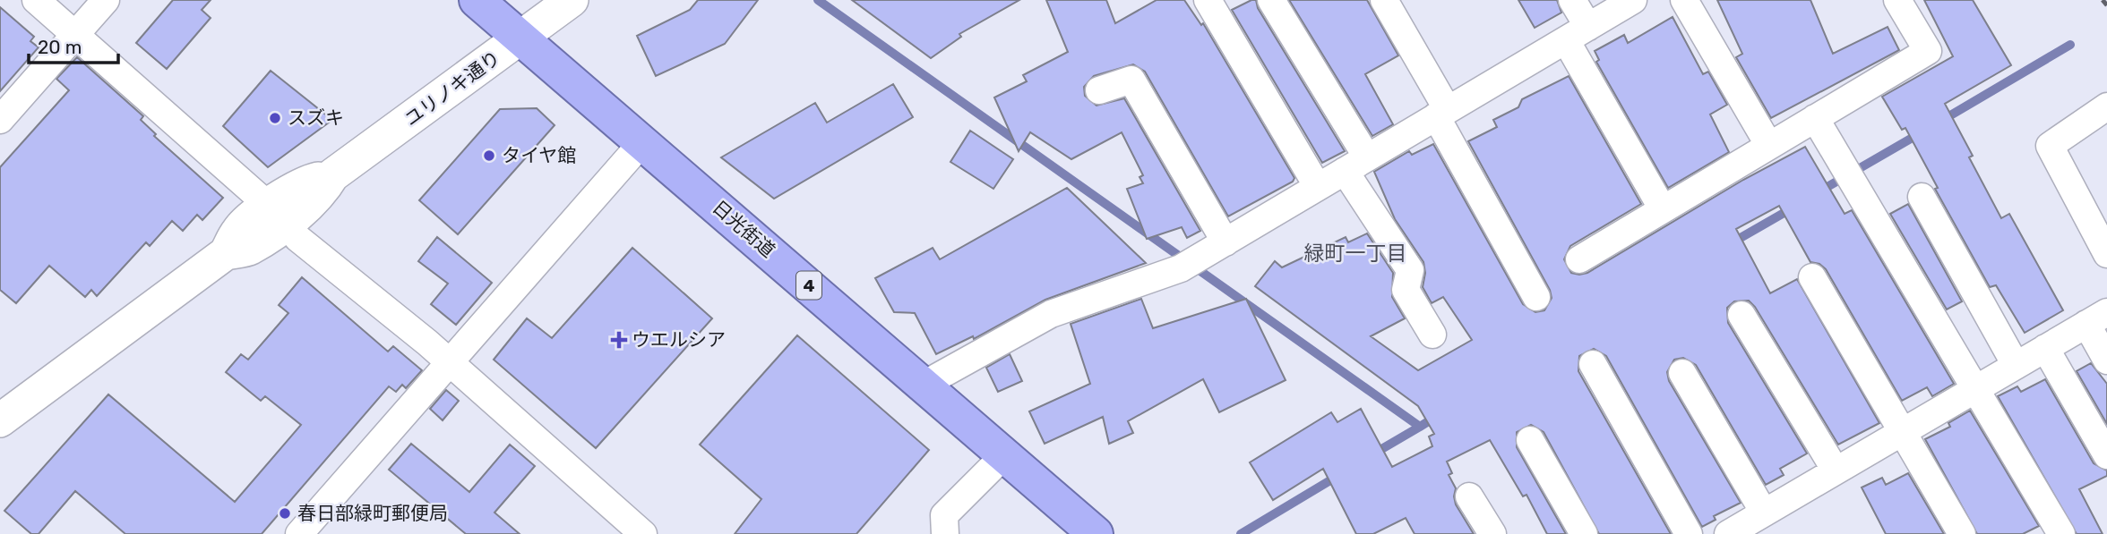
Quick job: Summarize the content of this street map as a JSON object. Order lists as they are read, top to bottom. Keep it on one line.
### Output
{"streets":{"highway":["日光街道","4"],"street":["ユリノキ通り"]},"crossings":[["ユリノキ通り","日光街道"]],"districts":["緑町一丁目"],"places":{"other":["スズキ","タイヤ館","春日部緑町郵便局"],"health":["ウエルシア"]},"scale_bar":"20 m"}
